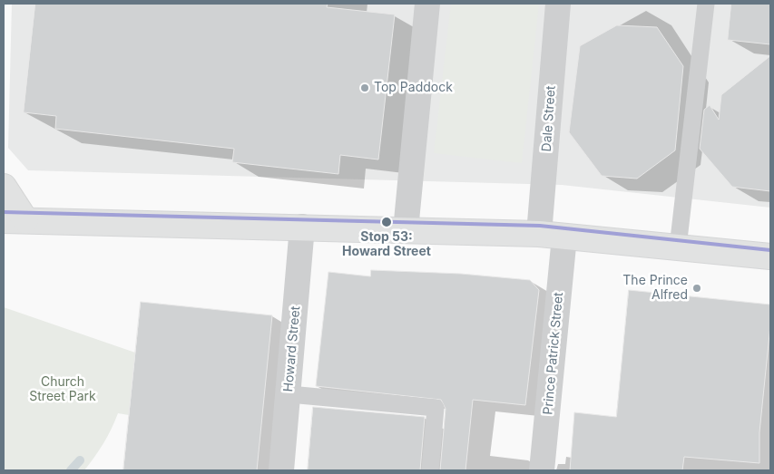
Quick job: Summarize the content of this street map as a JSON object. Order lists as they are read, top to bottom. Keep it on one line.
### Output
{"streets":{"street":["Dale Street","Howard Street","Prince Patrick Street"]},"parks":["Church Street Park"],"places":["Top Paddock","Stop 53: Howard Street","The Prince Alfred"]}
